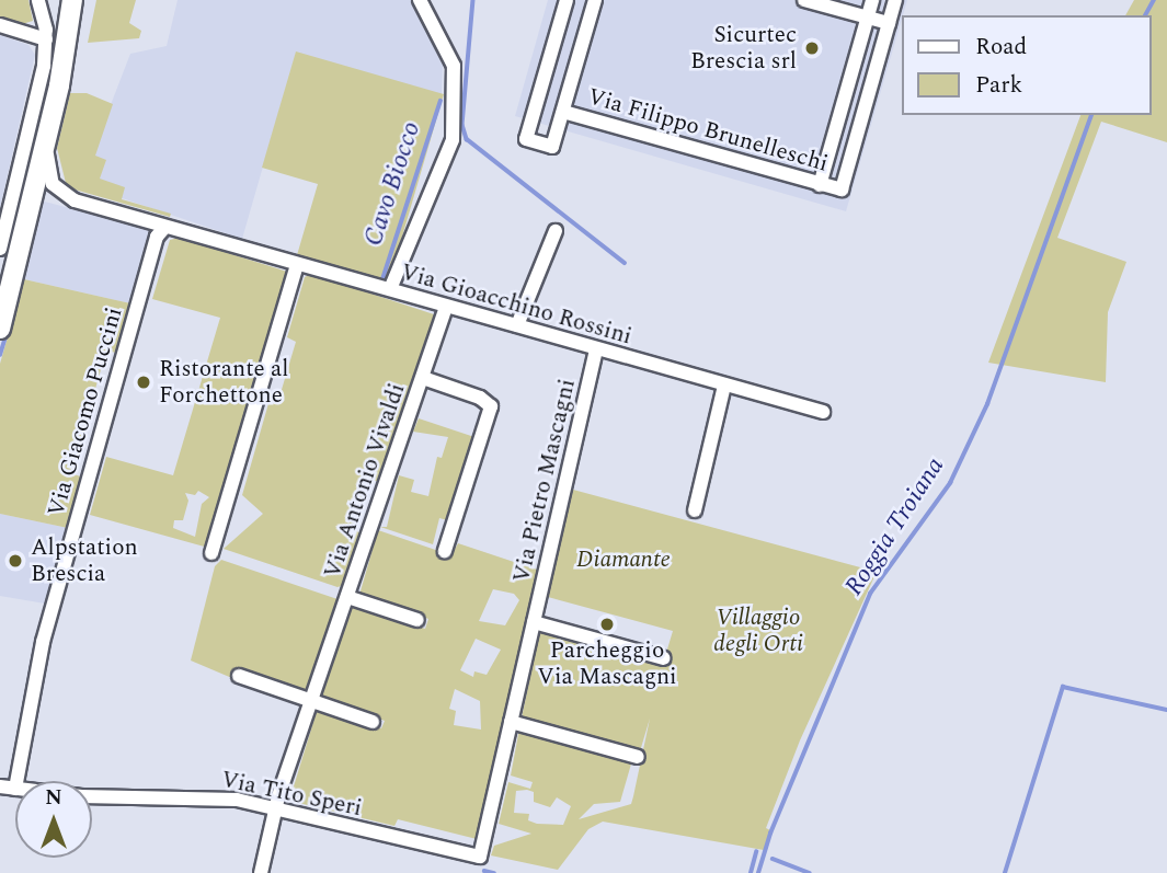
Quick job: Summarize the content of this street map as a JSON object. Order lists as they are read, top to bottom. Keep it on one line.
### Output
{"streets":{"street":["Via Filippo Brunelleschi","Via Gioacchino Rossini","Via Giacomo Puccini","Via Antonio Vivaldi","Via Pietro Mascagni","Via Tito Speri"]},"crossings":[["Via Gioacchino Rossini","Via Giacomo Puccini"],["Via Gioacchino Rossini","Via Antonio Vivaldi"],["Via Gioacchino Rossini","Via Pietro Mascagni"],["Via Antonio Vivaldi","Via Tito Speri"],["Via Pietro Mascagni","Via Tito Speri"]],"water":["Cavo Biocco","Roggia Troiana"],"parks":["Diamante","Villaggio degli Orti"],"places":["Sicurtec Brescia srl","Ristorante al Forchettone","Alpstation Brescia","Parcheggio Via Mascagni"],"legend":["Road","Park"],"north":"top"}
